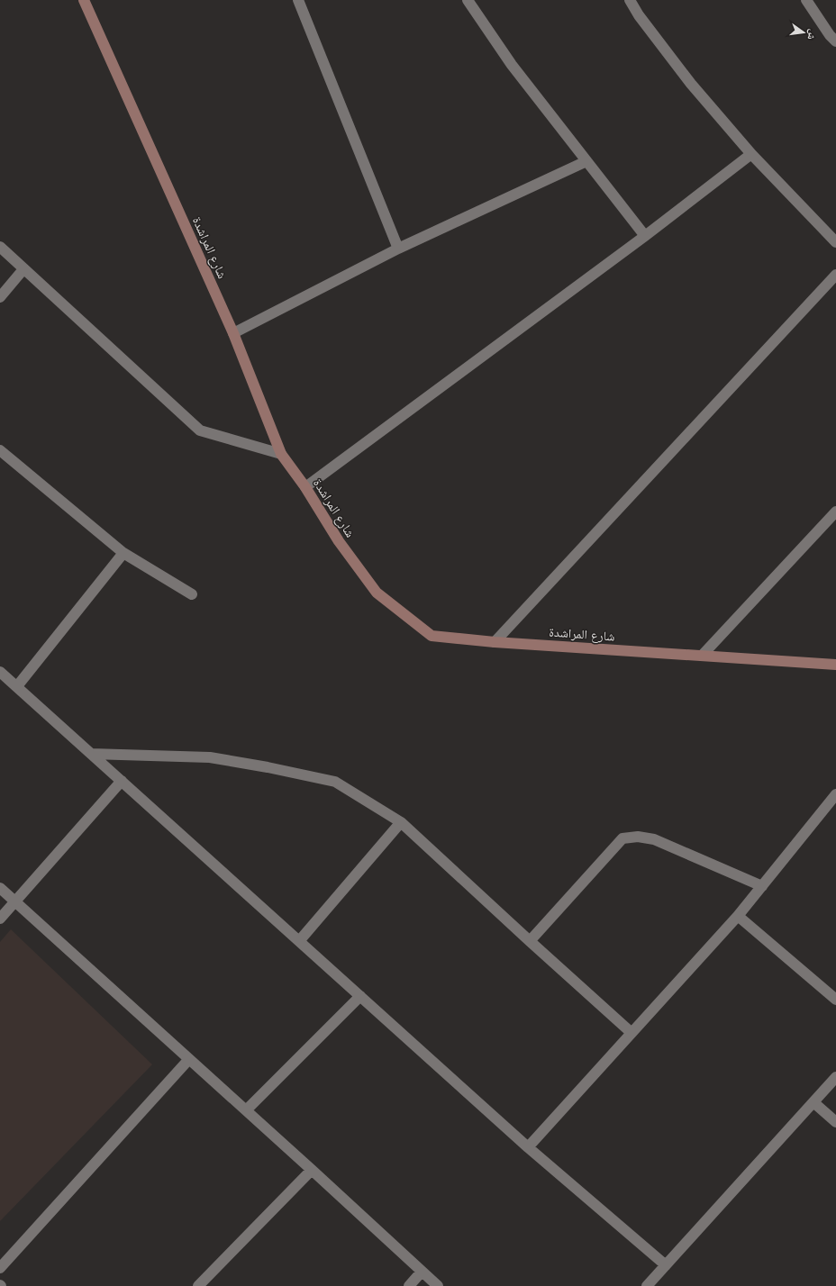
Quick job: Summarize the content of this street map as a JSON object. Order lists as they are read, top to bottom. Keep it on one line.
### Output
{"streets":{"street":["شارع المراشدة"]},"north":"right"}
